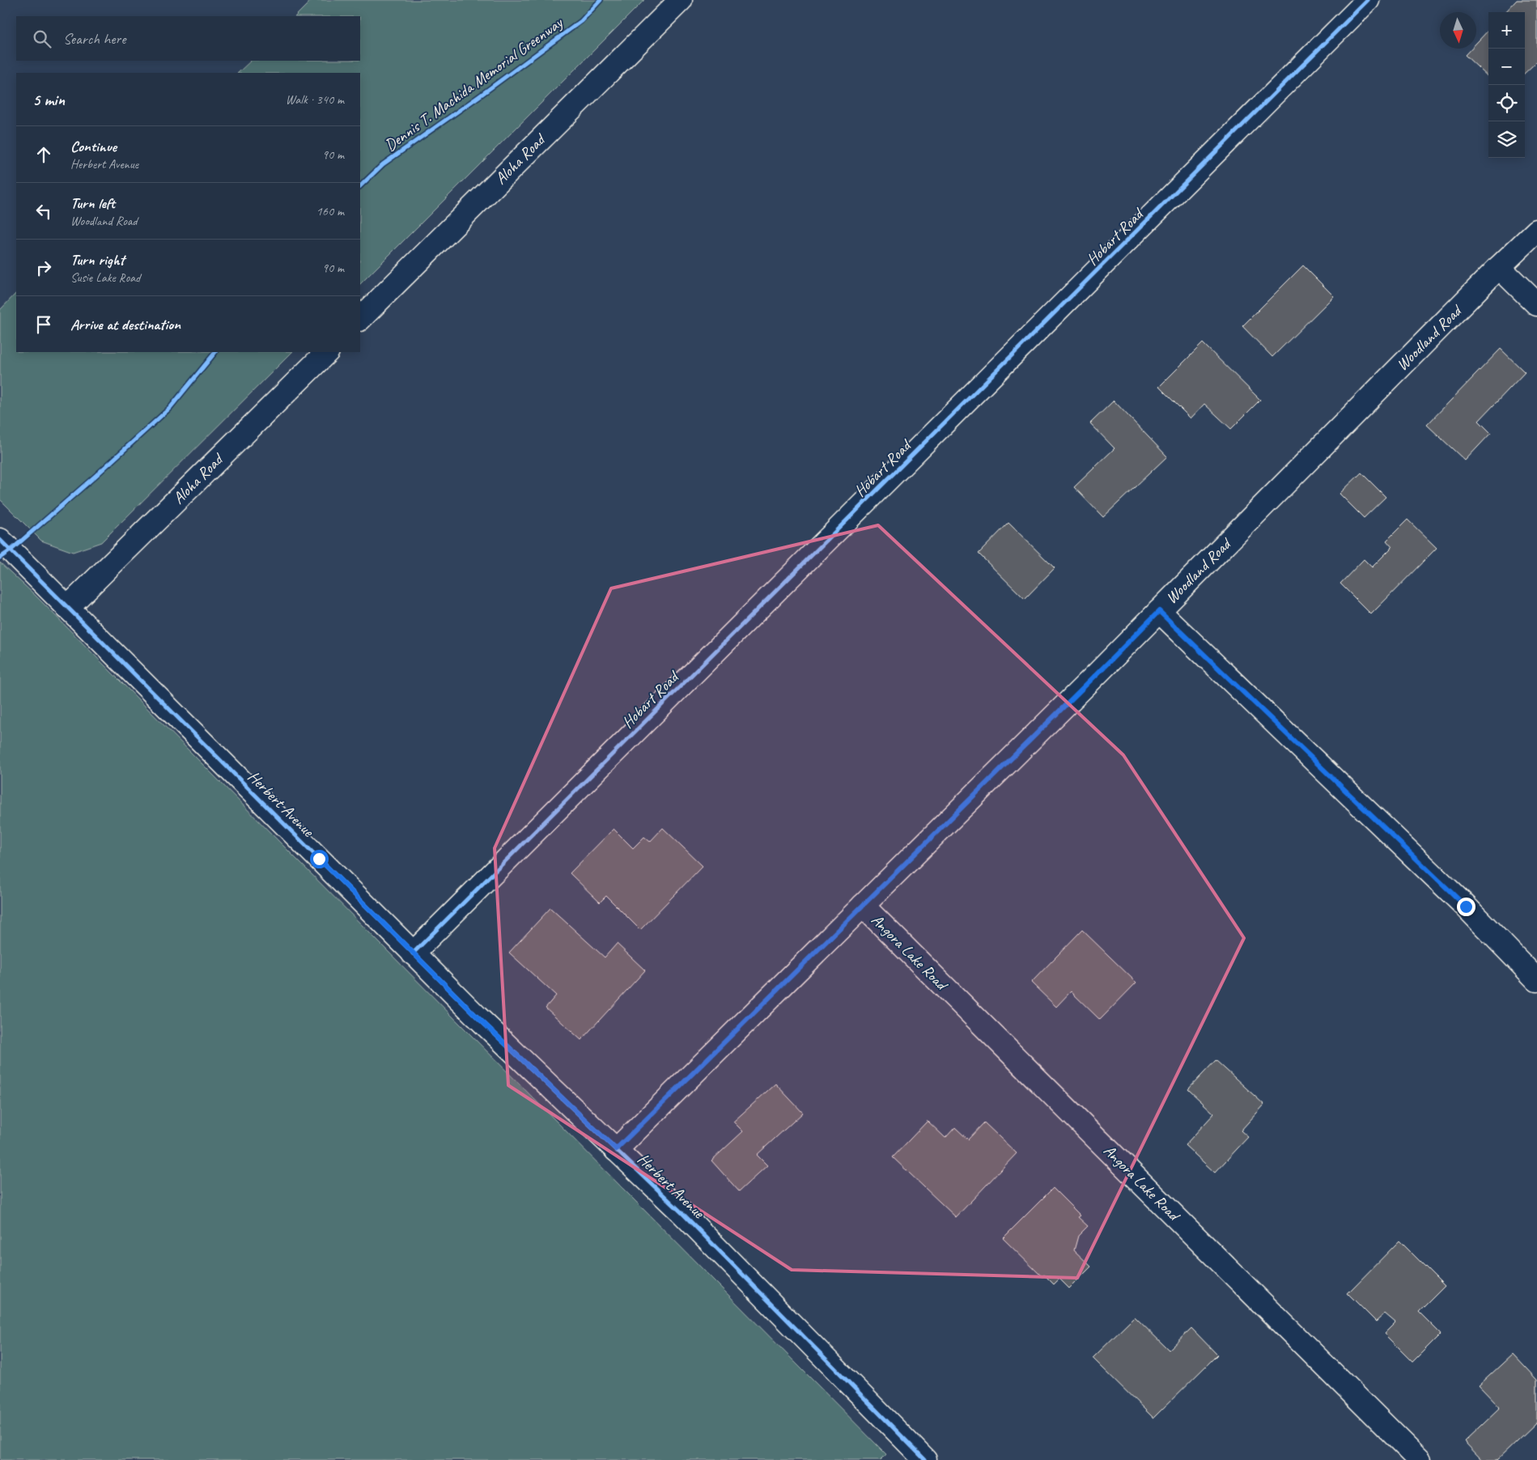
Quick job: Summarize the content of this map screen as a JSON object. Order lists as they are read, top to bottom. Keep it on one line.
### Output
{"streets":{"street":["Aloha Road","Hobart Road","Woodland Road","Herbert Avenue","Angora Lake Road"],"cycle path":["Dennis T. Machida Memorial Greenway"]},"crossings":[["Aloha Road","Herbert Avenue"],["Hobart Road","Herbert Avenue"],["Woodland Road","Herbert Avenue"],["Woodland Road","Angora Lake Road"]],"north":"bottom","page":{"map_buttons":["+","−"],"search":"Search here","heading":["5 min","Walk · 340 m"],"list":[["Continue","Herbert Avenue","90 m"],["Turn left","Woodland Road","160 m"],["Turn right","Susie Lake Road","90 m"],"Arrive at destination"]}}
